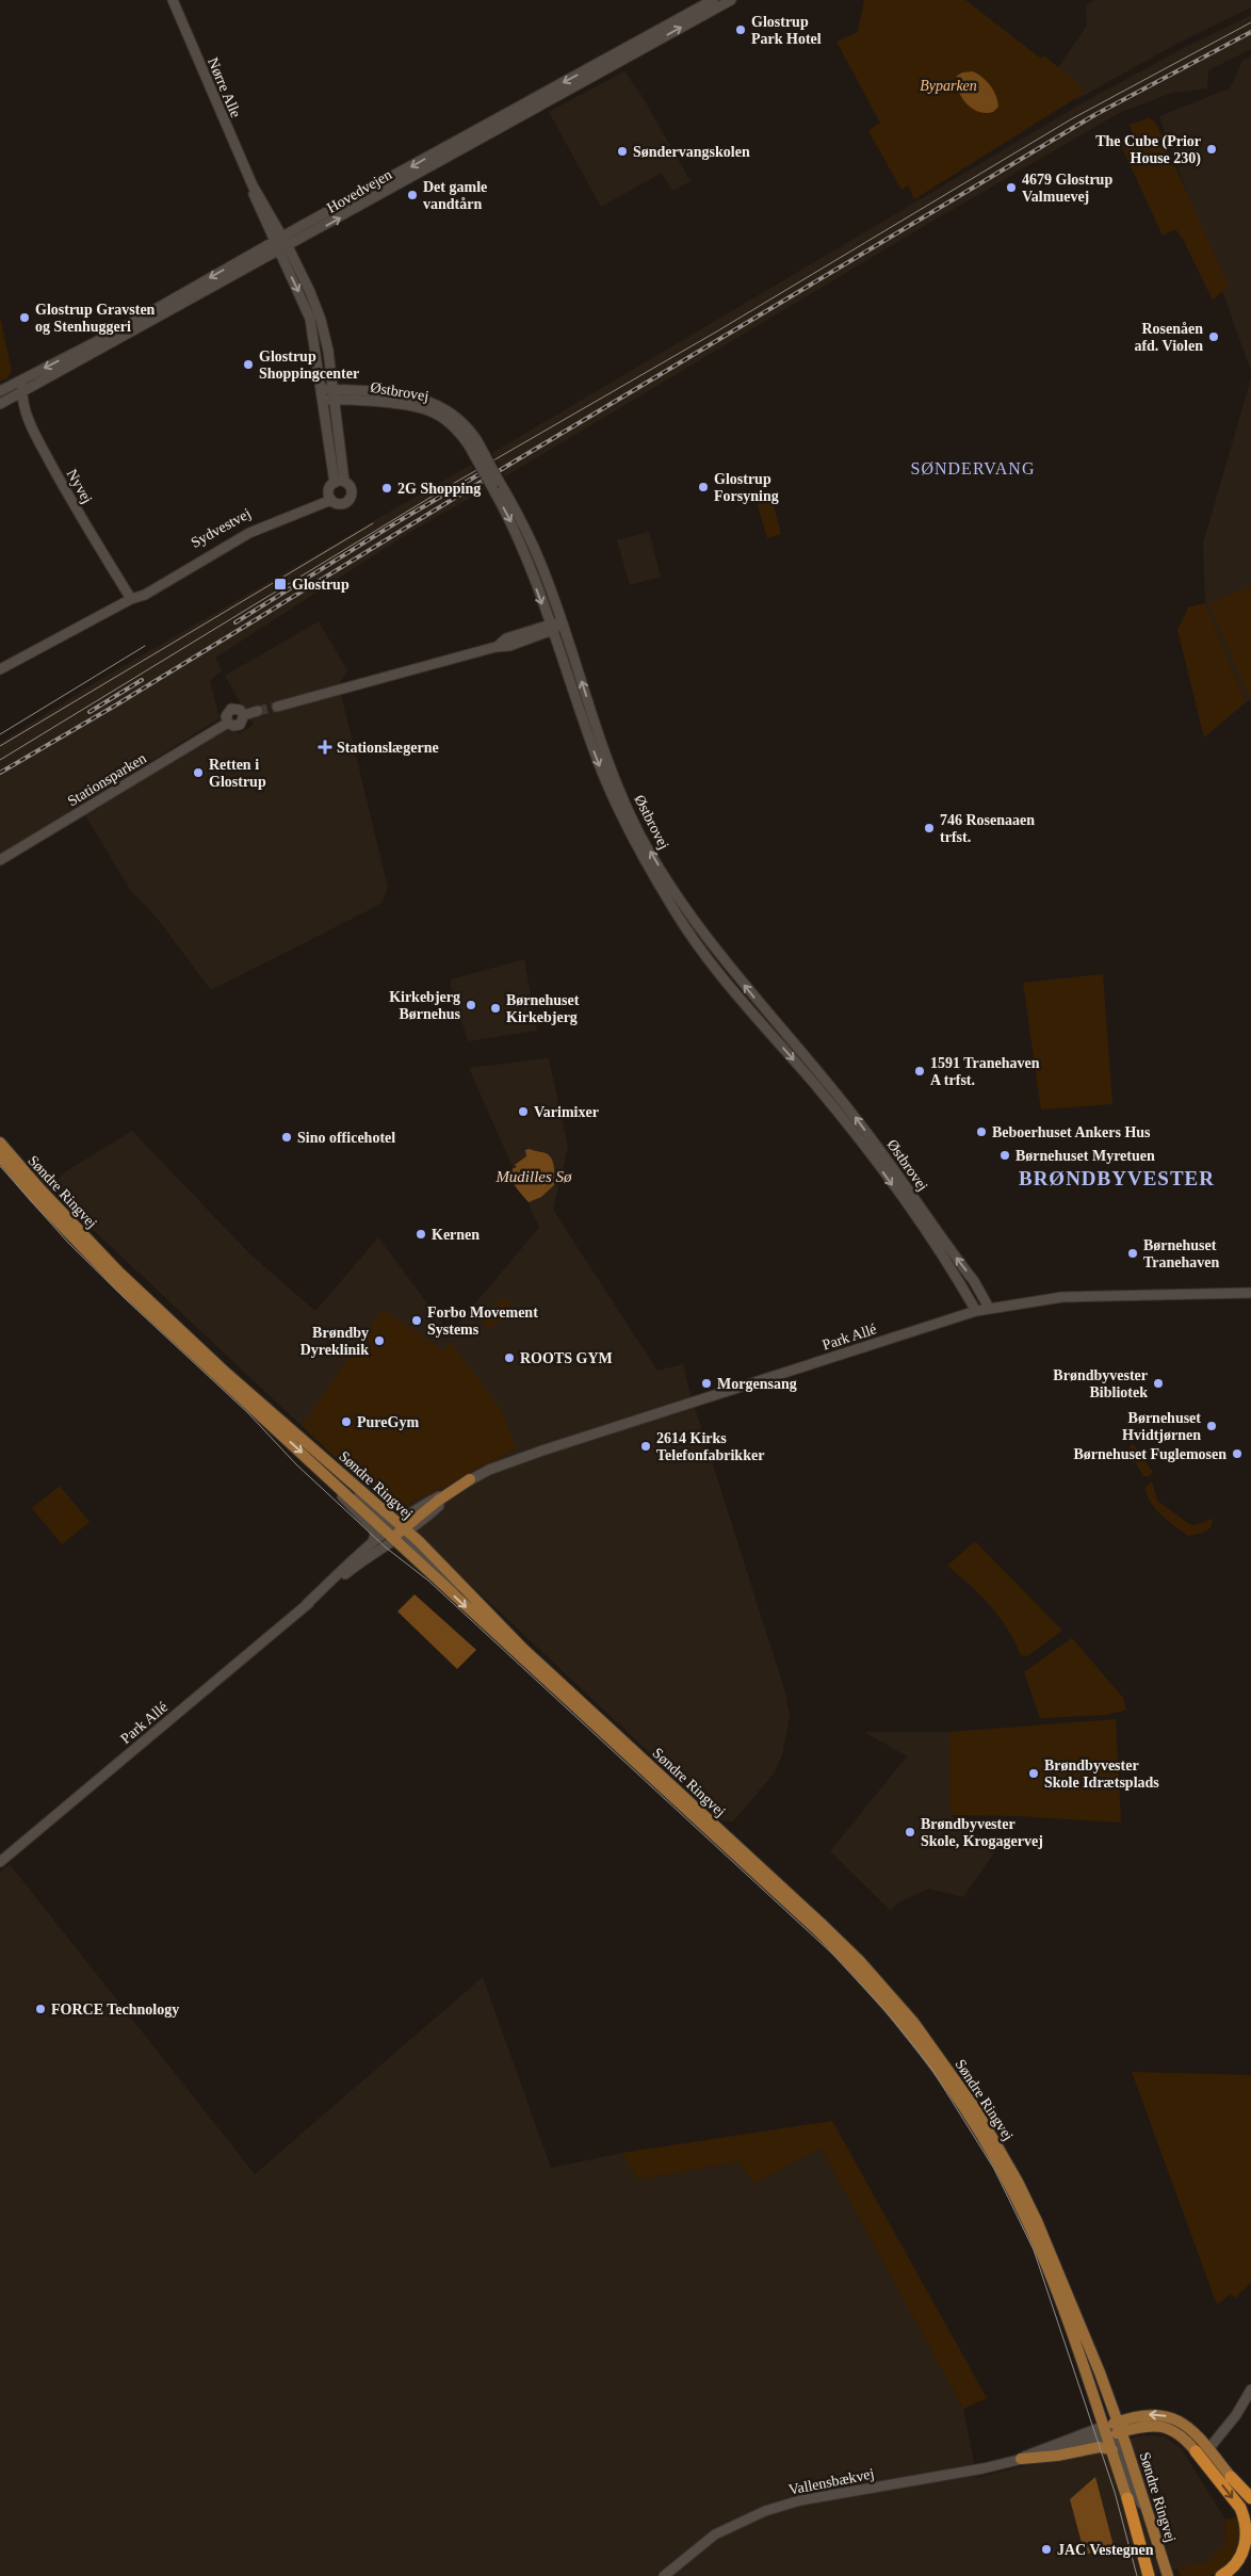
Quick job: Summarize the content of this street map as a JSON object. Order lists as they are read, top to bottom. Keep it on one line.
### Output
{"streets":{"main road":["Søndre Ringvej"],"street":["Nørre Alle","Hovedvejen","Østbrovej","Nyvej","Sydvestvej","Stationsparken","Park Allé","Vallensbækvej"]},"crossings":[["Nørre Alle","Hovedvejen"],["Nørre Alle","Østbrovej"],["Nørre Alle","Sydvestvej"],["Hovedvejen","Nyvej"],["Østbrovej","Park Allé"],["Nyvej","Sydvestvej"],["Søndre Ringvej","Park Allé"],["Søndre Ringvej","Vallensbækvej"]],"districts":["SØNDERVANG","BRØNDBYVESTER"],"water":["Mudilles Sø"],"parks":["Byparken"],"places":{"other":["Glostrup Park Hotel","The Cube (Prior House 230)","Søndervangskolen","4679 Glostrup Valmuevej","Det gamle vandtårn","Glostrup Gravsten og Stenhuggeri","Rosenåen afd. Violen","Glostrup Shoppingcenter","Glostrup Forsyning","2G Shopping","Retten i Glostrup","746 Rosenaaen trfst.","Kirkebjerg Børnehus","Børnehuset Kirkebjerg","1591 Tranehaven A trfst.","Varimixer","Beboerhuset Ankers Hus","Sino officehotel","Børnehuset Myretuen","Kernen","Børnehuset Tranehaven","Forbo Movement Systems","Brøndby Dyreklinik","ROOTS GYM","Morgensang","Brøndbyvester Bibliotek","PureGym","Børnehuset Hvidtjørnen","2614 Kirks Telefonfabrikker","Børnehuset Fuglemosen","Brøndbyvester Skole Idrætsplads","Brøndbyvester Skole, Krogagervej","FORCE Technology","JAC Vestegnen"],"transit":["Glostrup"],"health":["Stationslægerne"]}}
